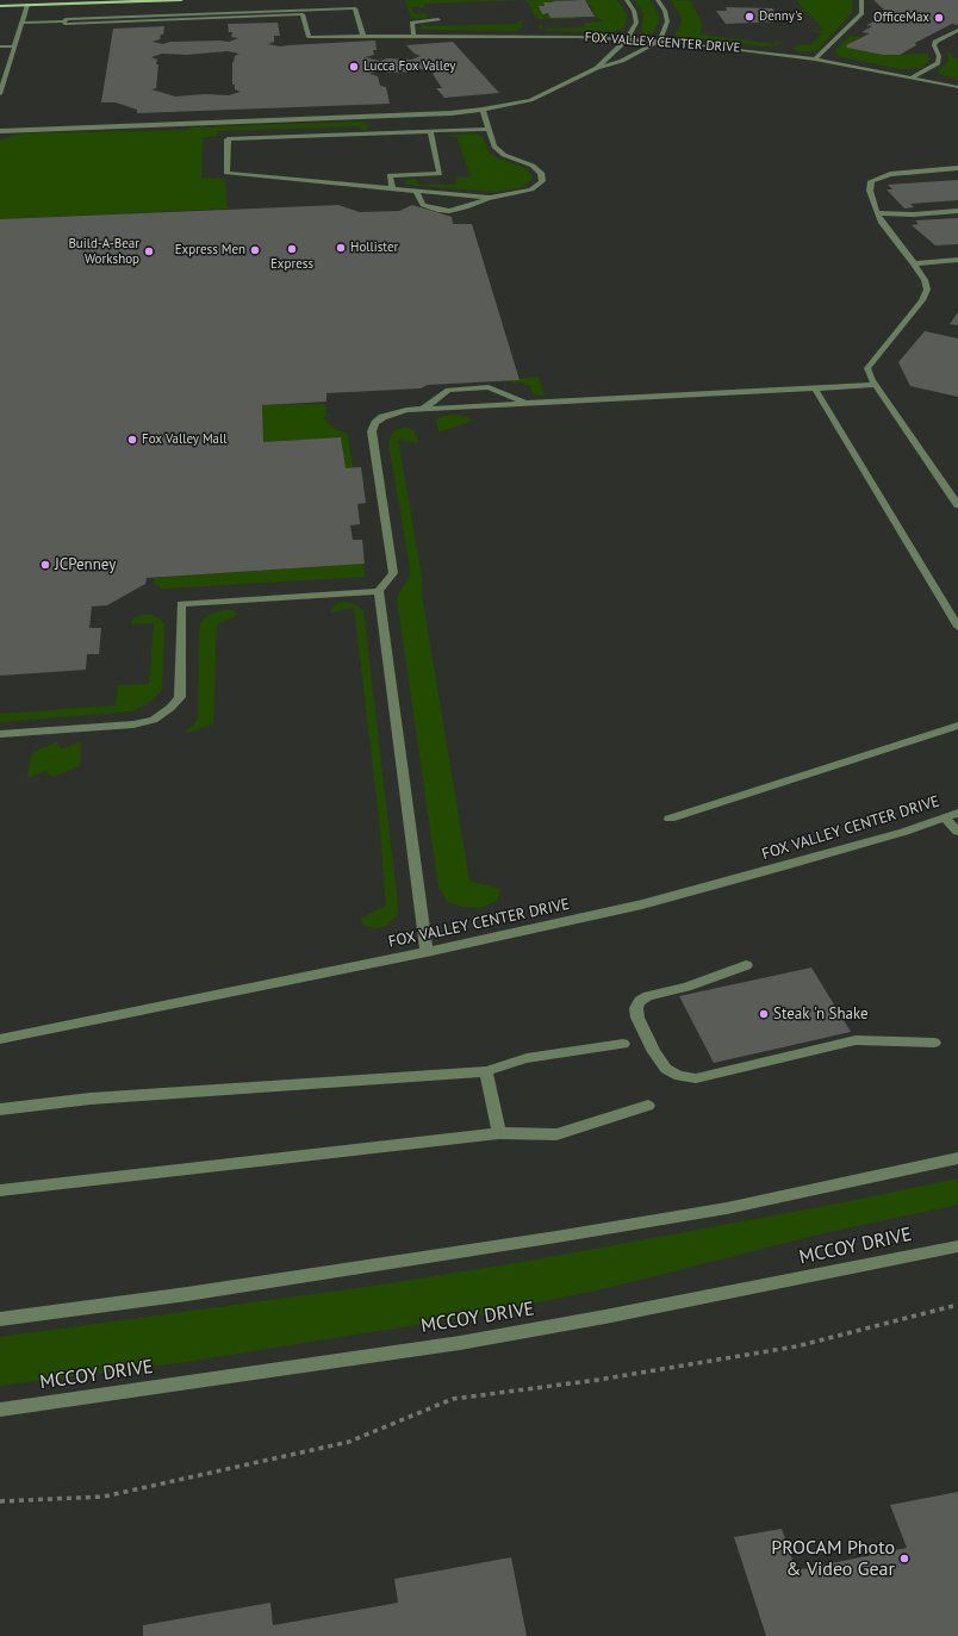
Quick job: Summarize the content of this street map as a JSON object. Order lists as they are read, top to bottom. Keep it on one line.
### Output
{"streets":{"street":["FOX VALLEY CENTER DRIVE","MCCOY DRIVE"]},"places":["Denny's","OfficeMax","Lucca Fox Valley","Hollister","Express","Express Men","Build-A-Bear Workshop","Fox Valley Mall","JCPenney","Steak 'n Shake","PROCAM Photo & Video Gear"]}
